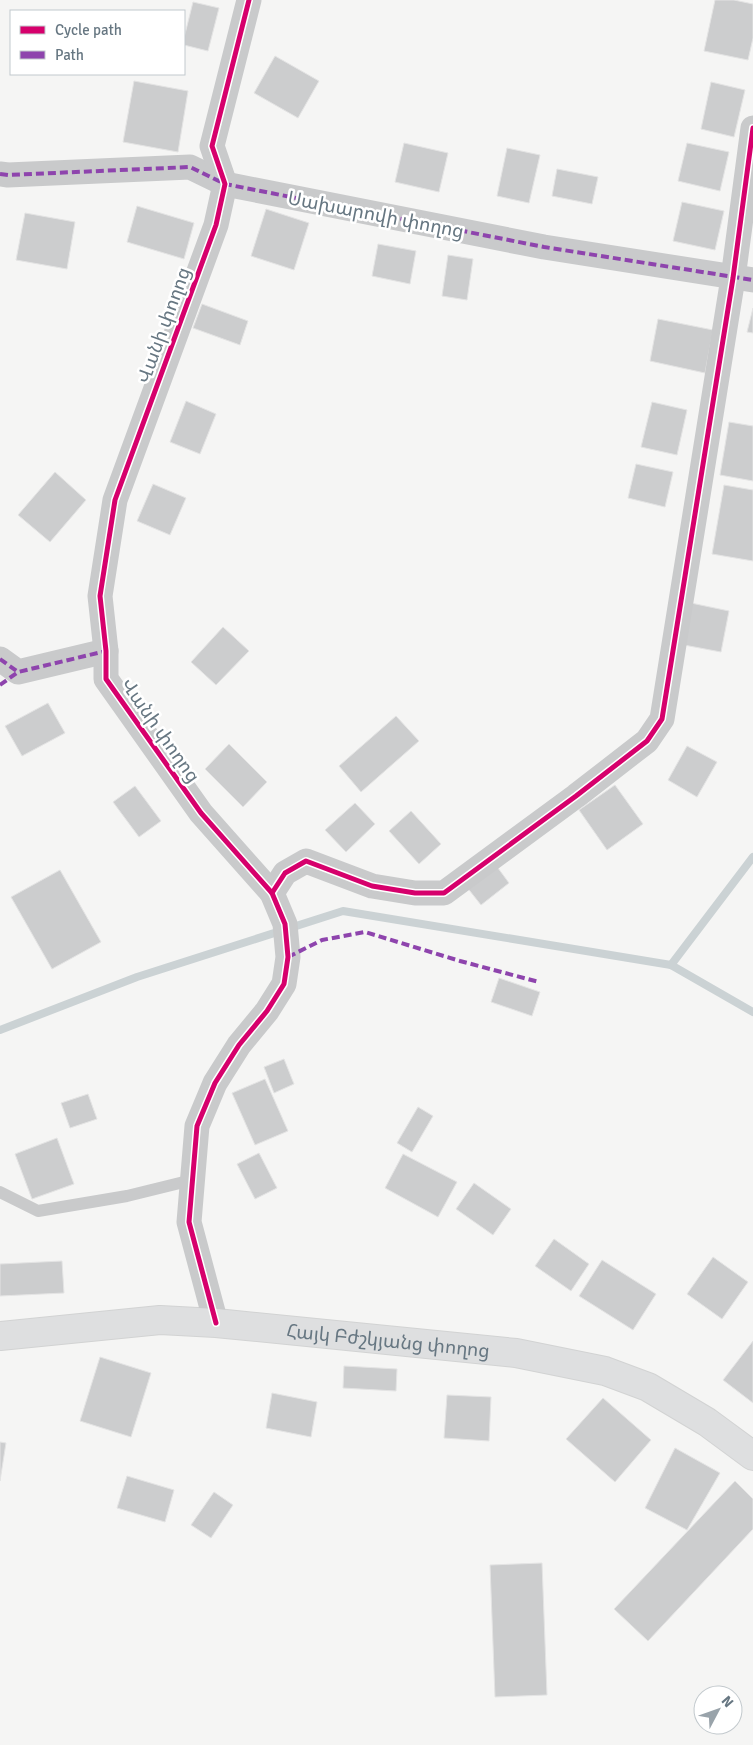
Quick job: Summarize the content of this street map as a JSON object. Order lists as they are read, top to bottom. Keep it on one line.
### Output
{"streets":{"main road":["Հայկ Բժշկյանց փողոց"],"street":["Սախարովի փողոց","Վանի փողոց"]},"crossings":[["Սախարովի փողոց","Վանի փողոց"],["Վանի փողոց","Հայկ Բժշկյանց փողոց"]],"legend":["Cycle path","Path"],"north":"top right"}
